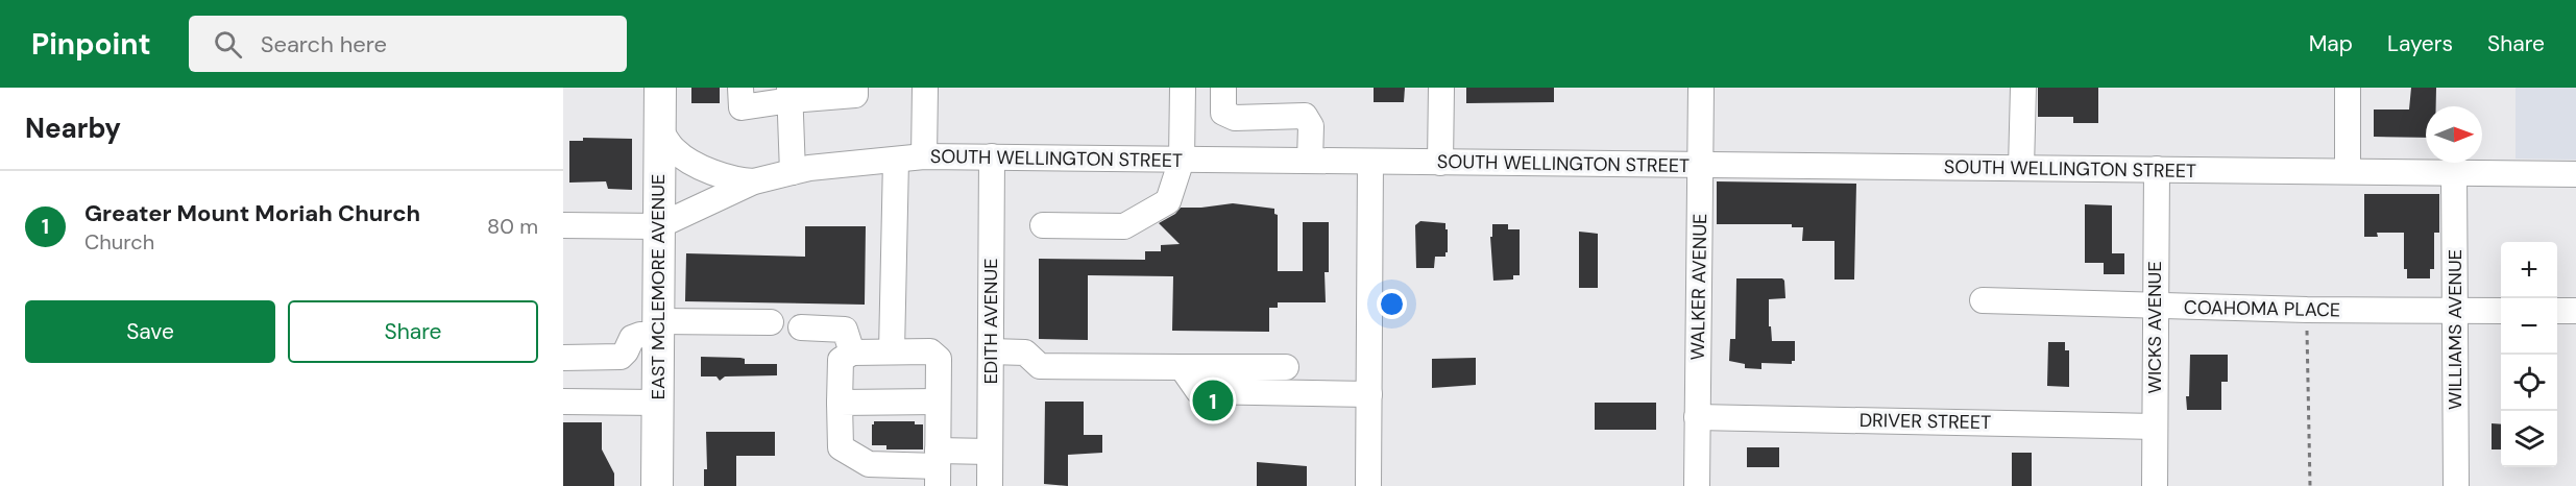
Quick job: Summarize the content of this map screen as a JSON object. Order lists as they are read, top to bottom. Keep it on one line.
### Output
{"streets":{"main road":["EAST MCLEMORE AVENUE"],"street":["SOUTH WELLINGTON STREET","WALKER AVENUE","COAHOMA PLACE","EDITH AVENUE","WICKS AVENUE","WILLIAMS AVENUE","DRIVER STREET"]},"crossings":[["SOUTH WELLINGTON STREET","EAST MCLEMORE AVENUE"],["SOUTH WELLINGTON STREET","WALKER AVENUE"],["SOUTH WELLINGTON STREET","EDITH AVENUE"],["SOUTH WELLINGTON STREET","WICKS AVENUE"],["SOUTH WELLINGTON STREET","WILLIAMS AVENUE"],["WALKER AVENUE","DRIVER STREET"],["COAHOMA PLACE","WICKS AVENUE"],["COAHOMA PLACE","WILLIAMS AVENUE"],["WICKS AVENUE","DRIVER STREET"]],"north":"right","page":{"header":"Pinpoint","search":"Search here","nav":["Map","Layers","Share"],"heading":"Nearby","list":[{"mark":"1","name":"Greater Mount Moriah Church","note":"Church","value":"80 m"}],"map_buttons":["+","−"],"buttons":["Save","Share"],"pins":"1"}}
